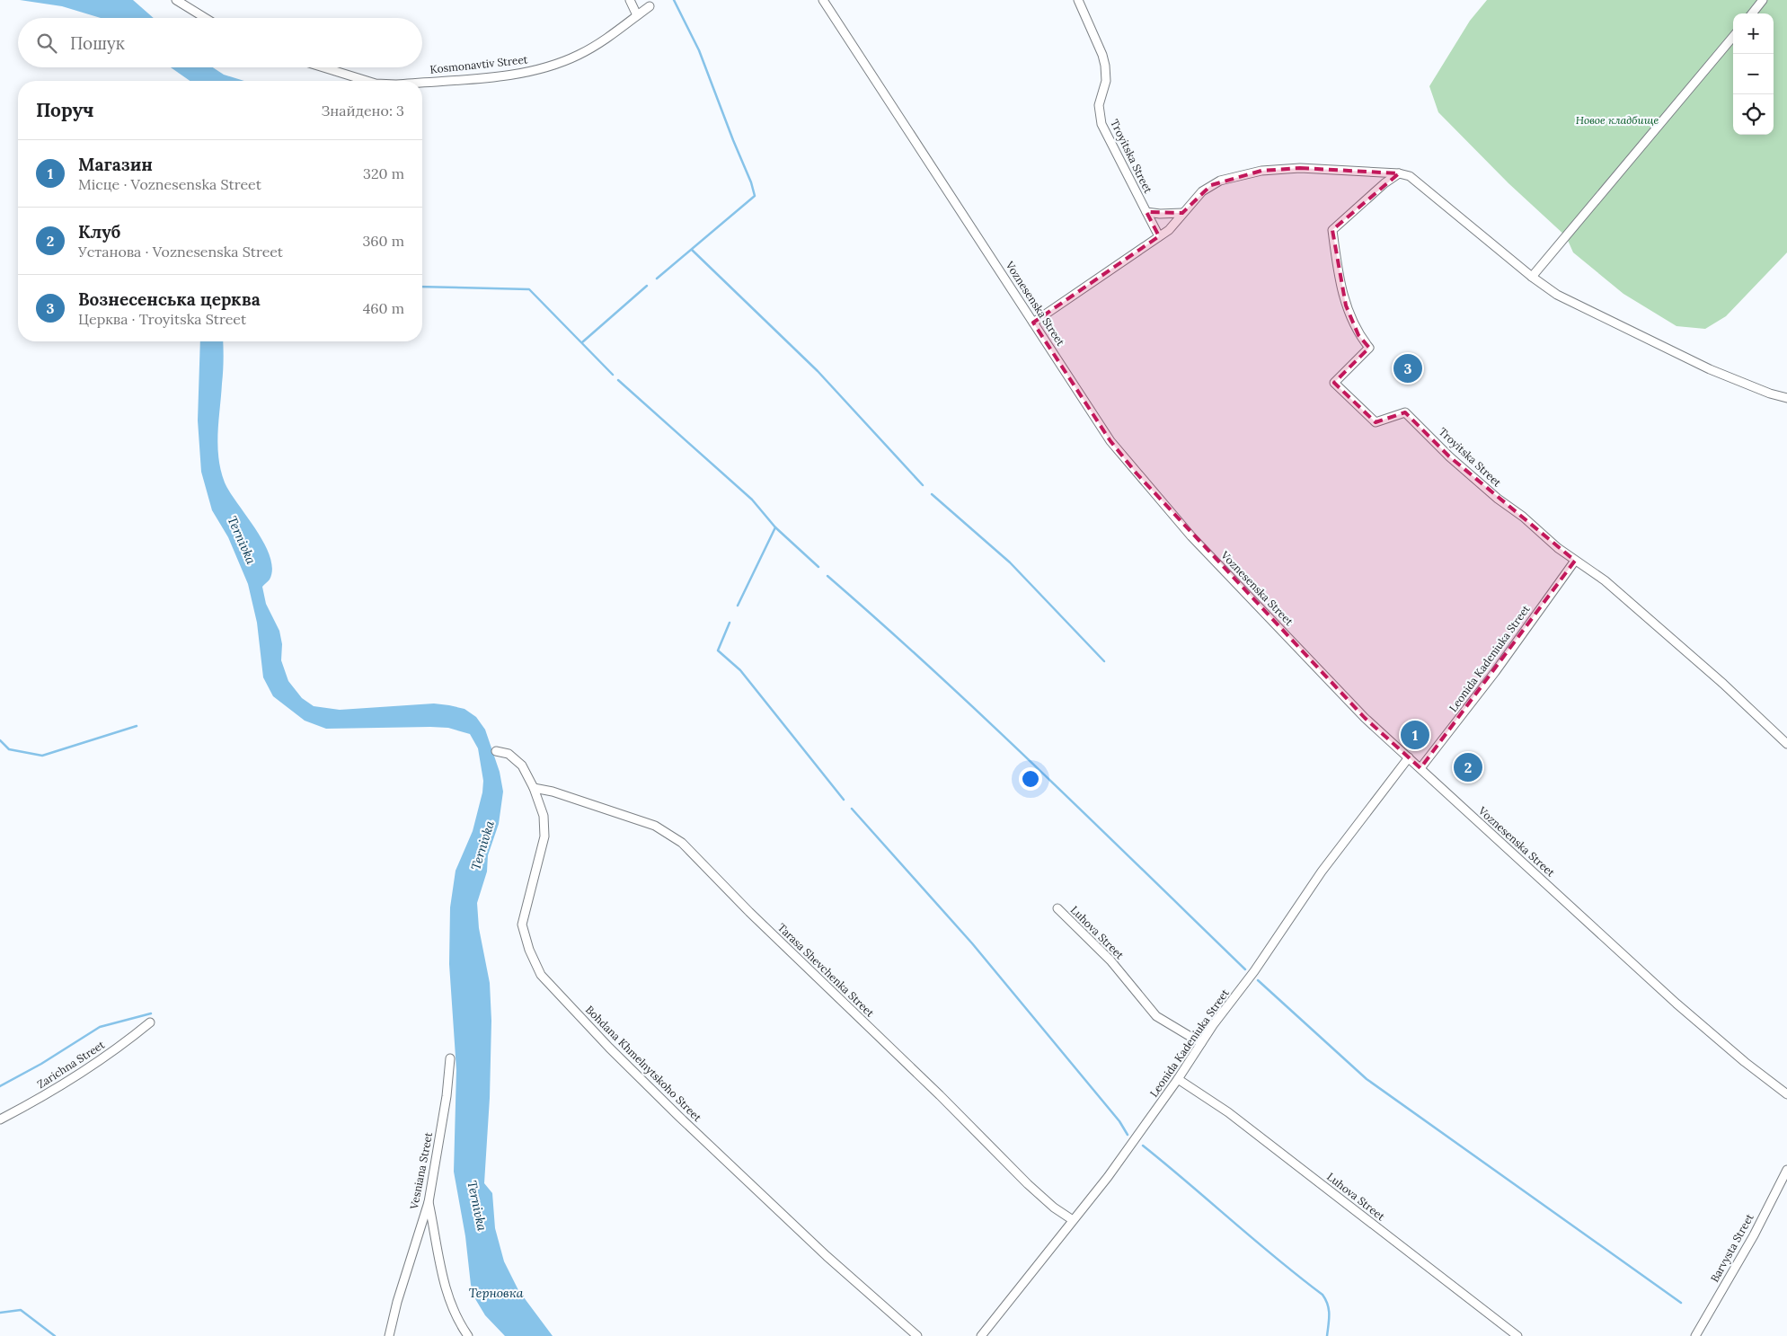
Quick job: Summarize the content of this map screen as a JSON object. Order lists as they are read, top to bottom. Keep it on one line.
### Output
{"streets":{"street":["Kosmonavtiv Street","Troyitska Street","Voznesenska Street","Leonida Kadeniuka Street","Luhova Street","Tarasa Shevchenka Street","Bohdana Khmelnytskoho Street","Zarichna Street","Vesniana Street","Barvysta Street"]},"crossings":[["Troyitska Street","Leonida Kadeniuka Street"],["Voznesenska Street","Leonida Kadeniuka Street"],["Leonida Kadeniuka Street","Luhova Street"],["Leonida Kadeniuka Street","Tarasa Shevchenka Street"],["Tarasa Shevchenka Street","Bohdana Khmelnytskoho Street"]],"water":["Ternivka","Терновка"],"parks":["Новое кладбище"],"page":{"map_buttons":["+","−"],"search":"Пошук","heading":["Поруч","Знайдено: 3"],"list":[{"mark":"1","name":"Магазин","note":"Місце · Voznesenska Street","value":"320 m"},{"mark":"2","name":"Клуб","note":"Установа · Voznesenska Street","value":"360 m"},{"mark":"3","name":"Вознесенська церква","note":"Церква · Troyitska Street","value":"460 m"}],"pins":["3","1","2"]}}
